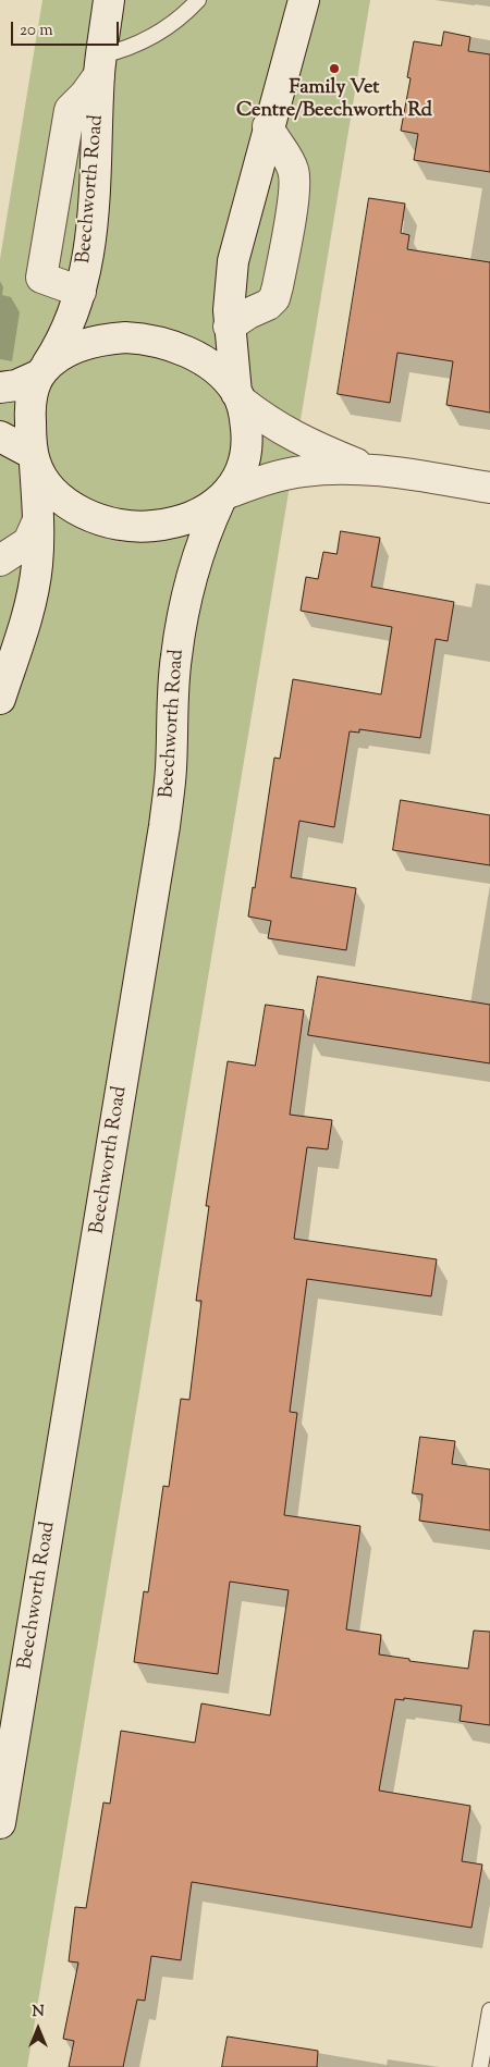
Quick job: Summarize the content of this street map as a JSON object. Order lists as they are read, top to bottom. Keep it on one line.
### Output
{"streets":{"main road":["Beechworth Road"]},"places":["Family Vet Centre/Beechworth Rd"],"scale_bar":"20 m","north":"top"}
